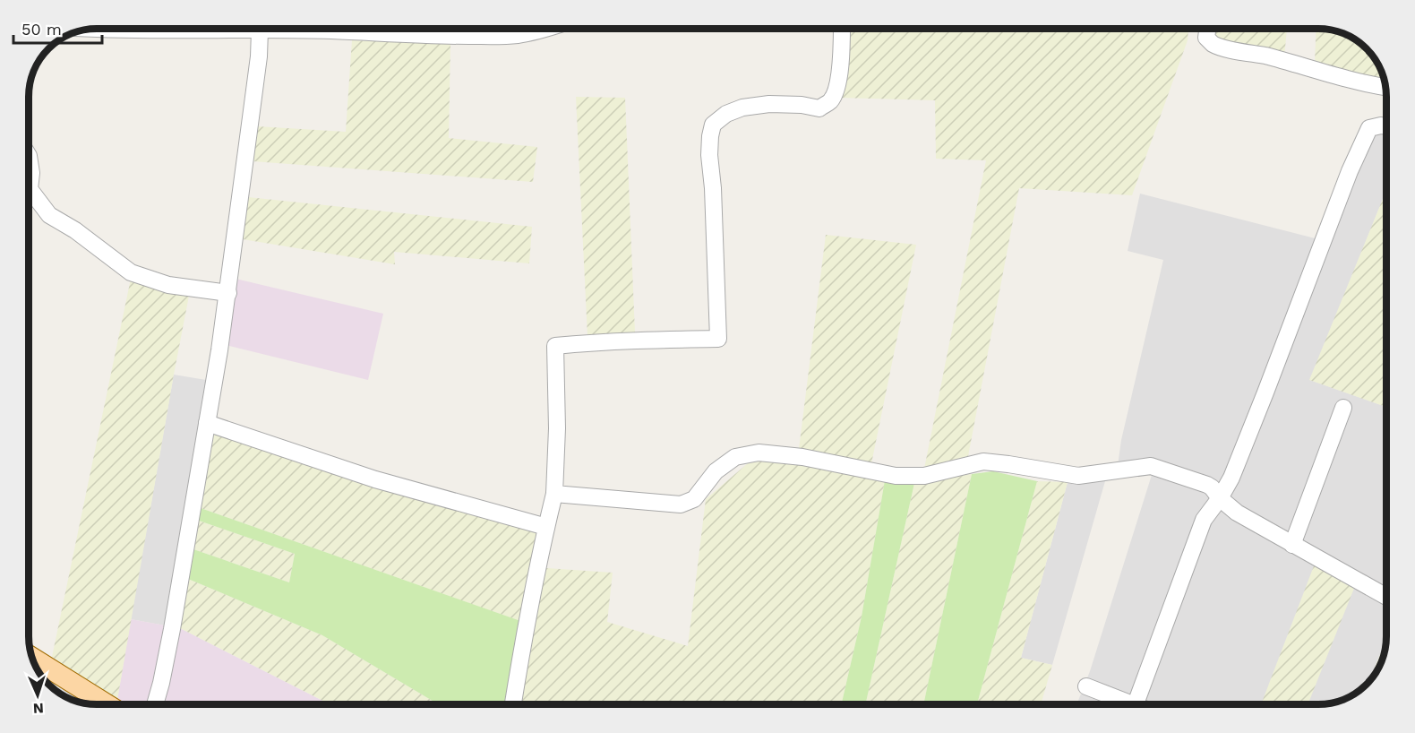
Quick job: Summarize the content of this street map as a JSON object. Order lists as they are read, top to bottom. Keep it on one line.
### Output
{"scale_bar":"50 m","north":"bottom"}
